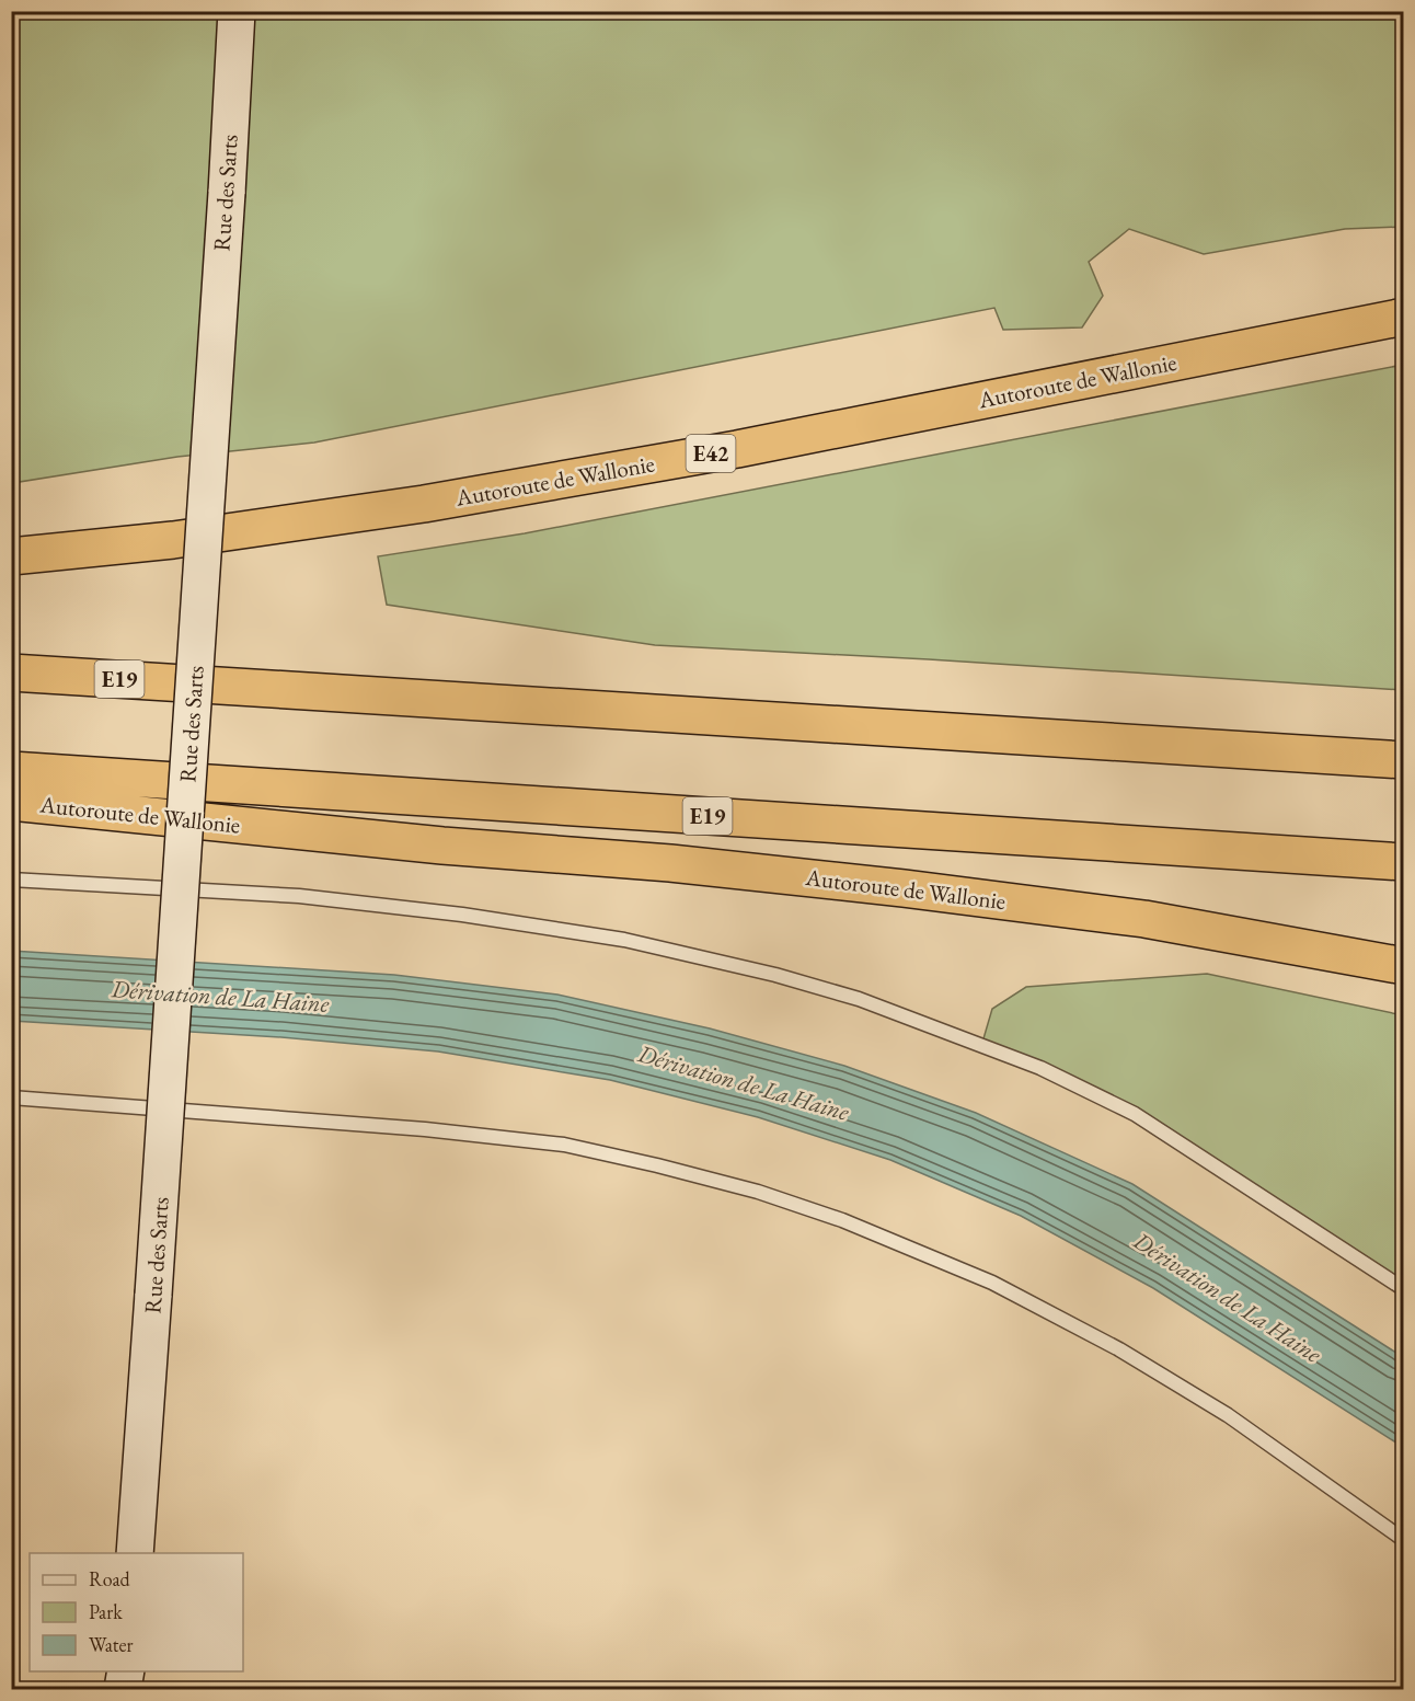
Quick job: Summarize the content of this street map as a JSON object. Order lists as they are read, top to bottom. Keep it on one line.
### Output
{"streets":{"highway":["Autoroute de Wallonie","E42","E19"],"street":["Rue des Sarts"]},"water":["Dérivation de La Haine"],"legend":["Road","Park","Water"]}
